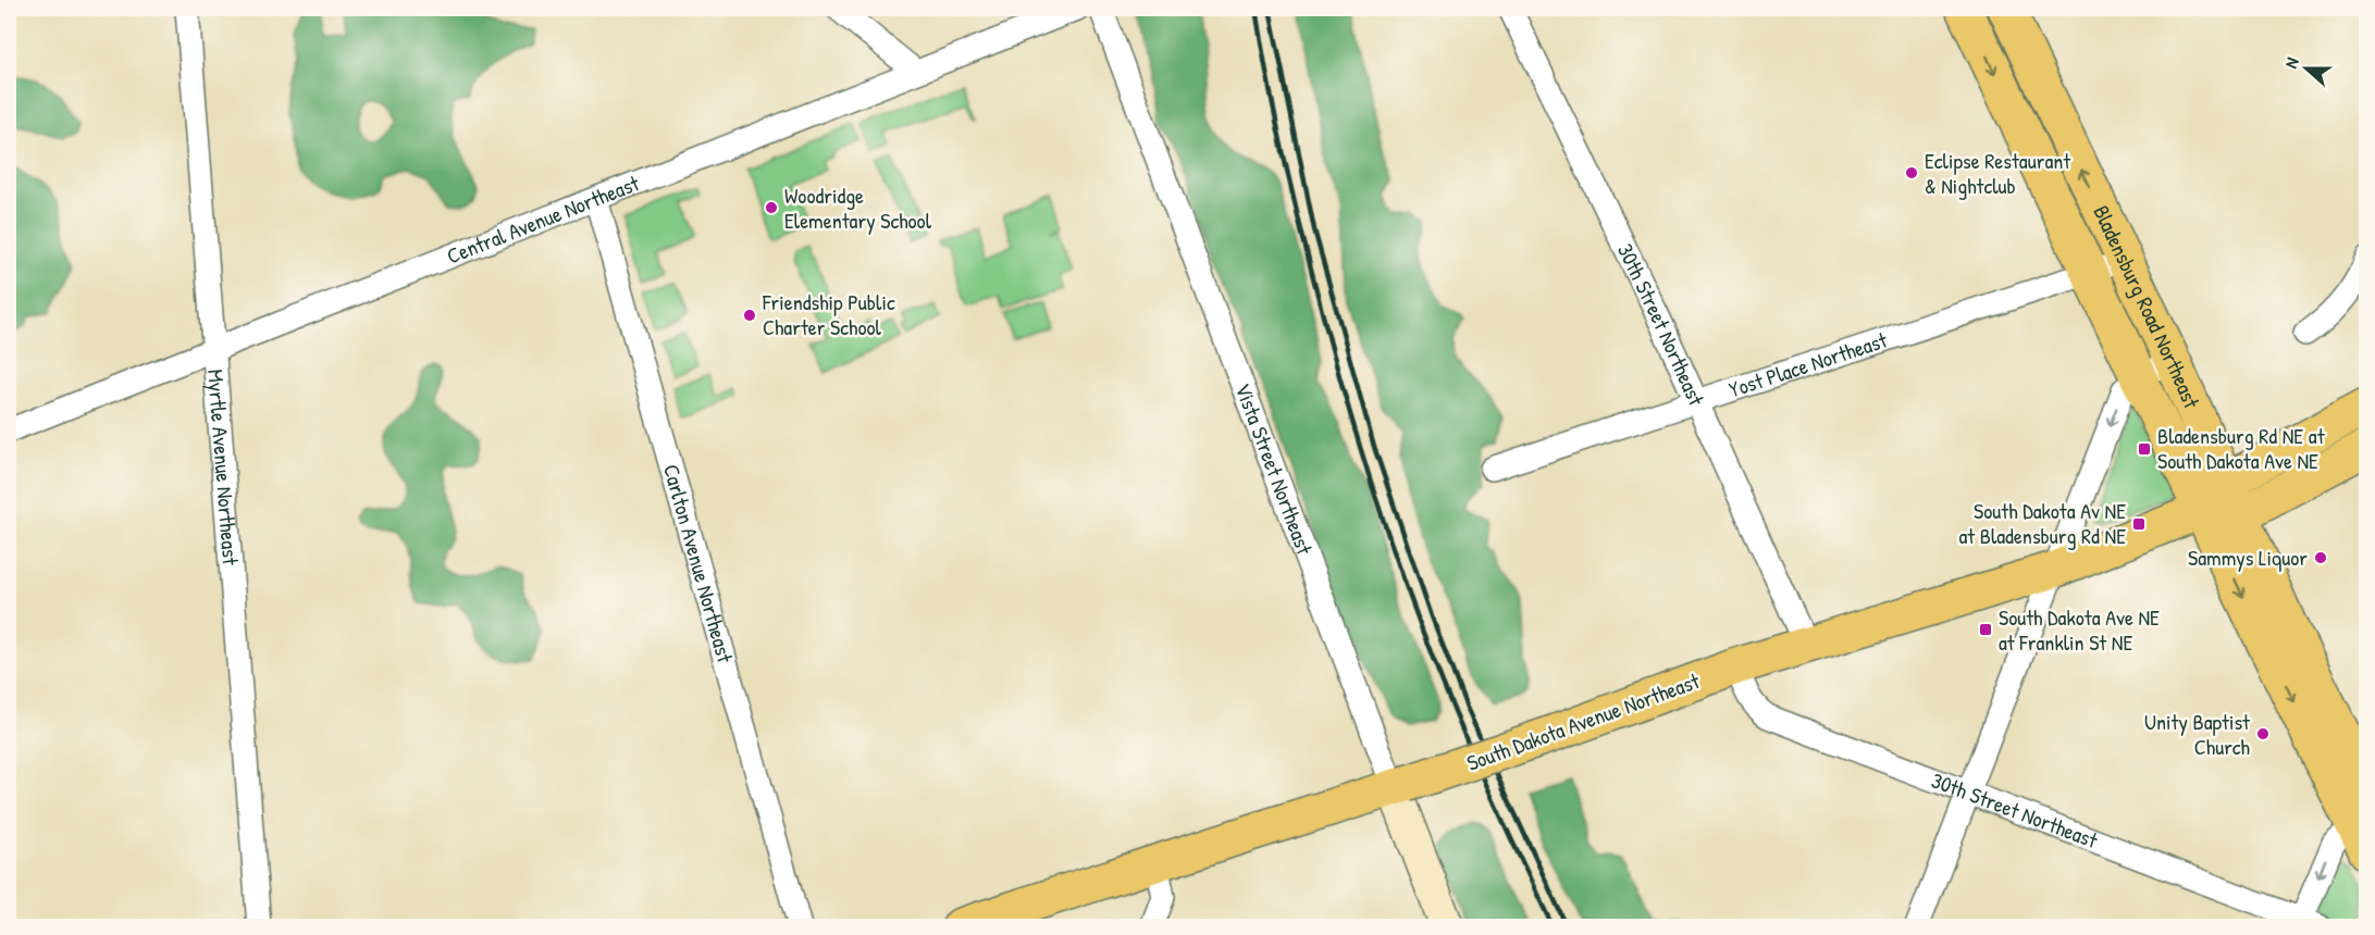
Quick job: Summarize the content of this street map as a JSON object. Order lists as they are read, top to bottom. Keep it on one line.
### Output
{"streets":{"main road":["Bladensburg Road Northeast","South Dakota Avenue Northeast"],"street":["Central Avenue Northeast","30th Street Northeast","Yost Place Northeast","Myrtle Avenue Northeast","Vista Street Northeast","Carlton Avenue Northeast"]},"crossings":[["Central Avenue Northeast","Myrtle Avenue Northeast"],["Central Avenue Northeast","Carlton Avenue Northeast"],["Bladensburg Road Northeast","Yost Place Northeast"],["Bladensburg Road Northeast","South Dakota Avenue Northeast"],["30th Street Northeast","Yost Place Northeast"],["30th Street Northeast","South Dakota Avenue Northeast"],["Vista Street Northeast","South Dakota Avenue Northeast"]],"places":{"other":["Eclipse Restaurant & Nightclub","Woodridge Elementary School","Friendship Public Charter School","Sammys Liquor","Unity Baptist Church"],"transit":["Bladensburg Rd NE at South Dakota Ave NE","South Dakota Av NE at Bladensburg Rd NE","South Dakota Ave NE at Franklin St NE"]},"north":"left"}
